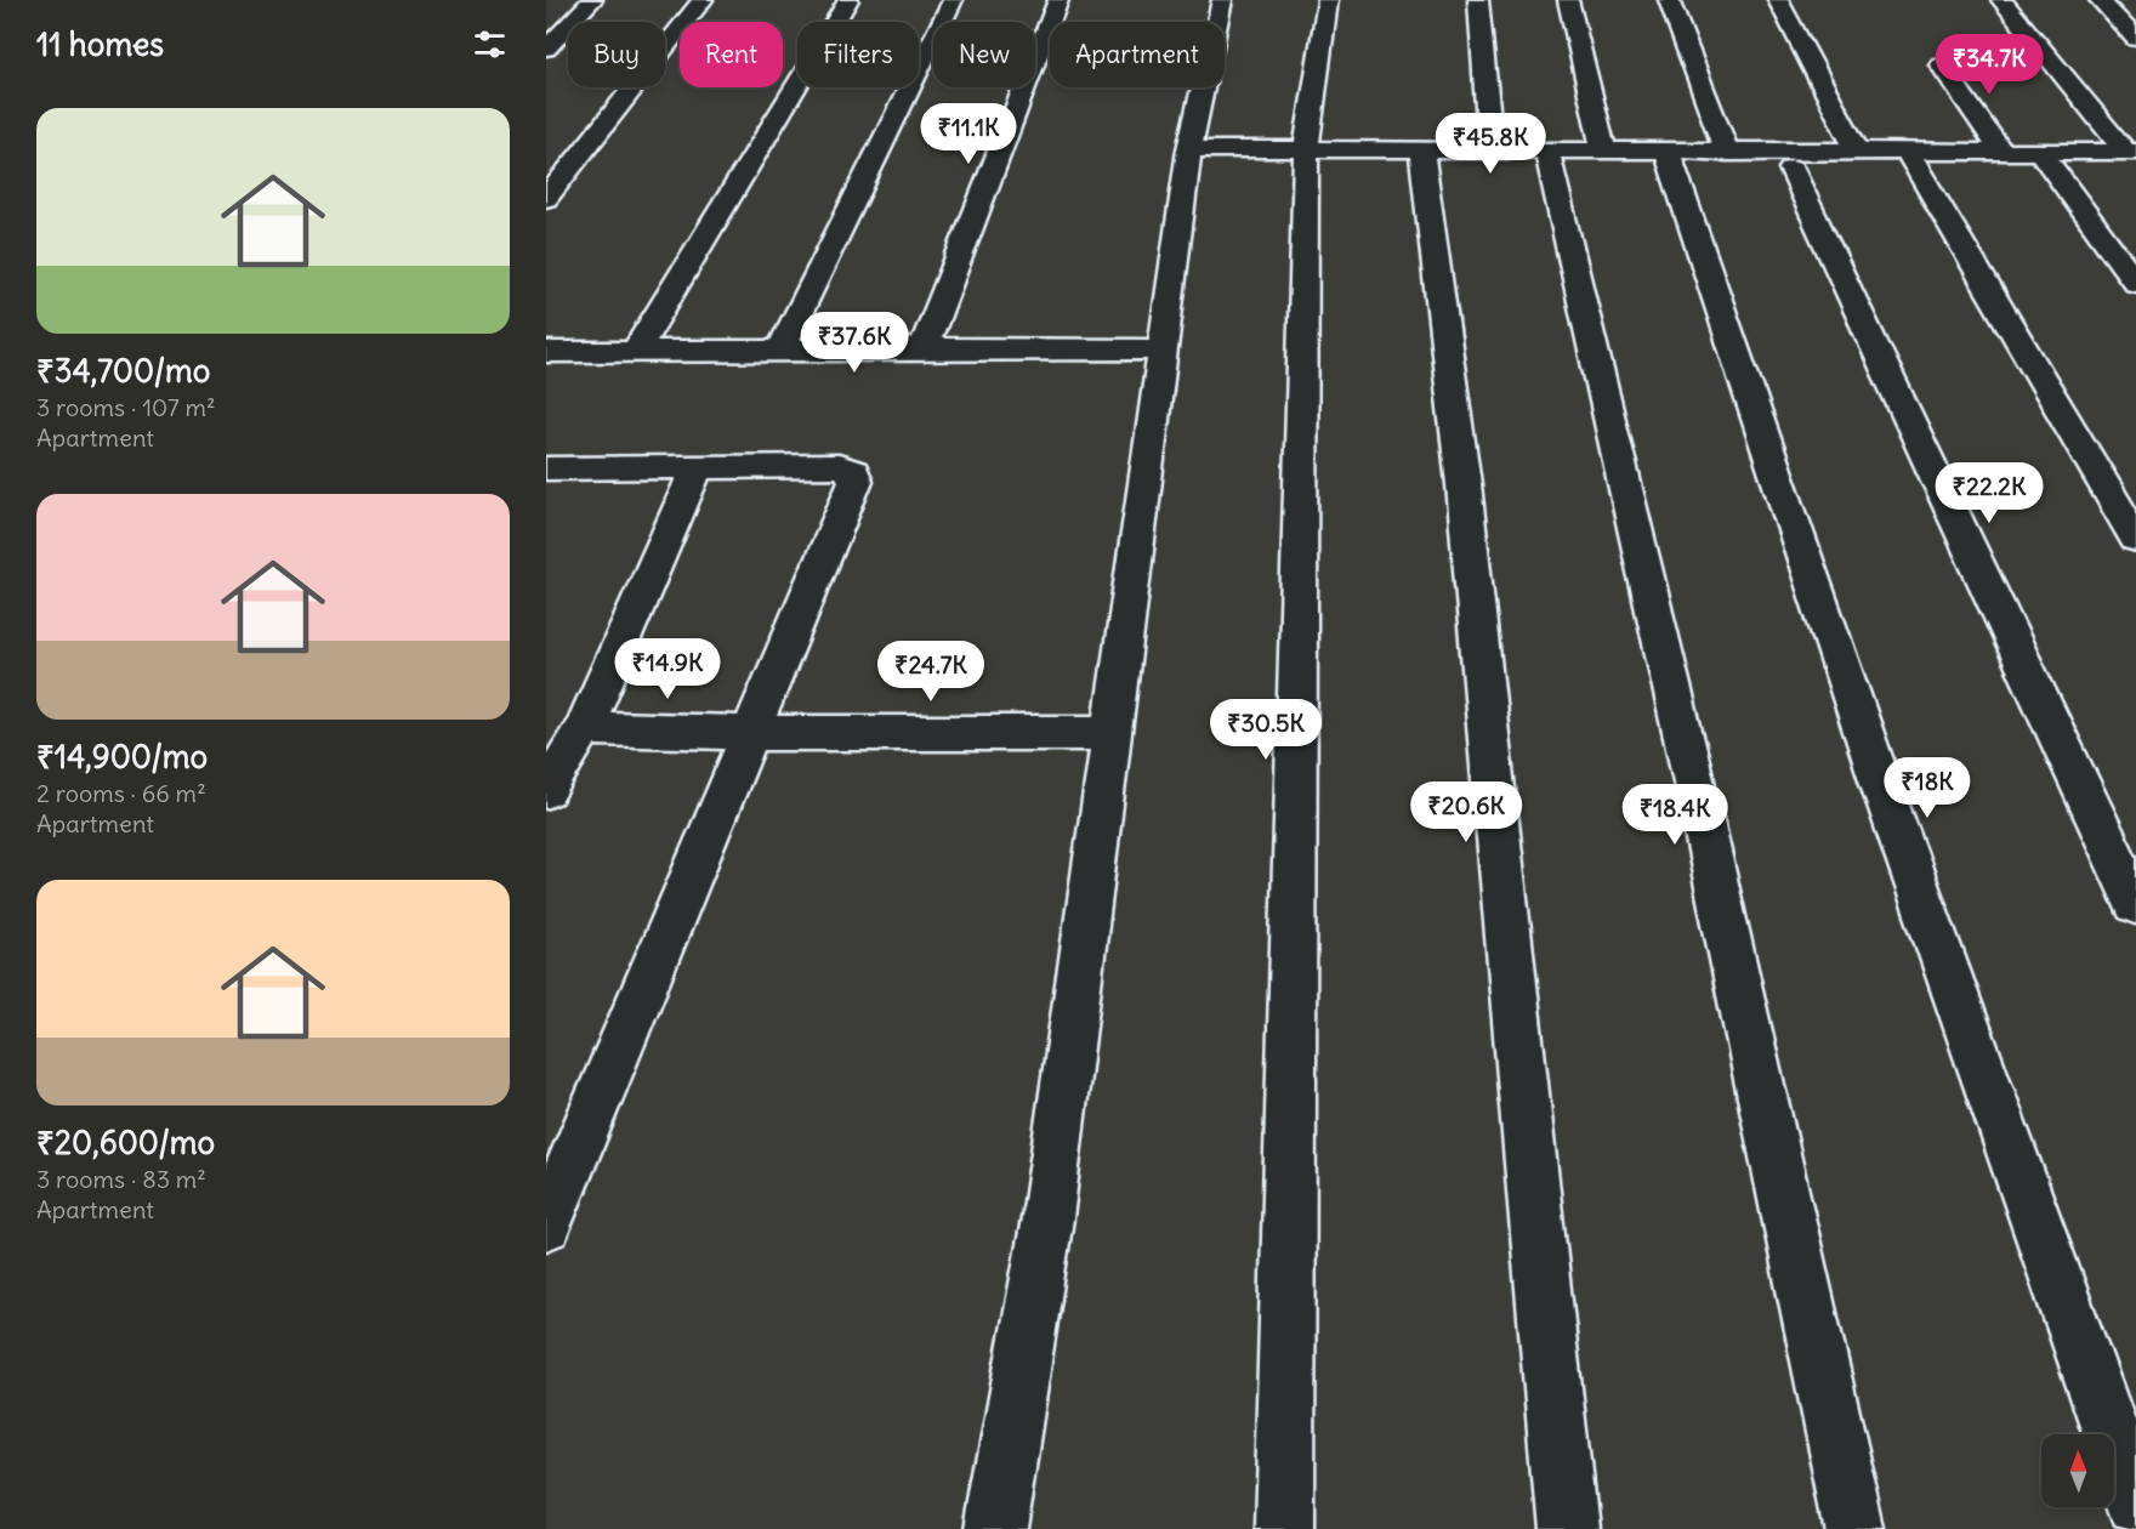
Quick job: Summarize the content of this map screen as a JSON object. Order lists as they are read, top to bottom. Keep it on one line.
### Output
{"north":"top","page":{"heading":"11 homes","chip":["Buy","Rent","Filters","New","Apartment"],"price":["₹34.7K","₹11.1K","₹45.8K","₹37.6K","₹22.2K","₹14.9K","₹24.7K","₹30.5K","₹18K","₹20.6K","₹18.4K"],"list":[{"name":"₹34,700/mo","note":"3 rooms · 107 m² · Apartment"},{"name":"₹14,900/mo","note":"2 rooms · 66 m² · Apartment"},{"name":"₹20,600/mo","note":"3 rooms · 83 m² · Apartment"}]}}
